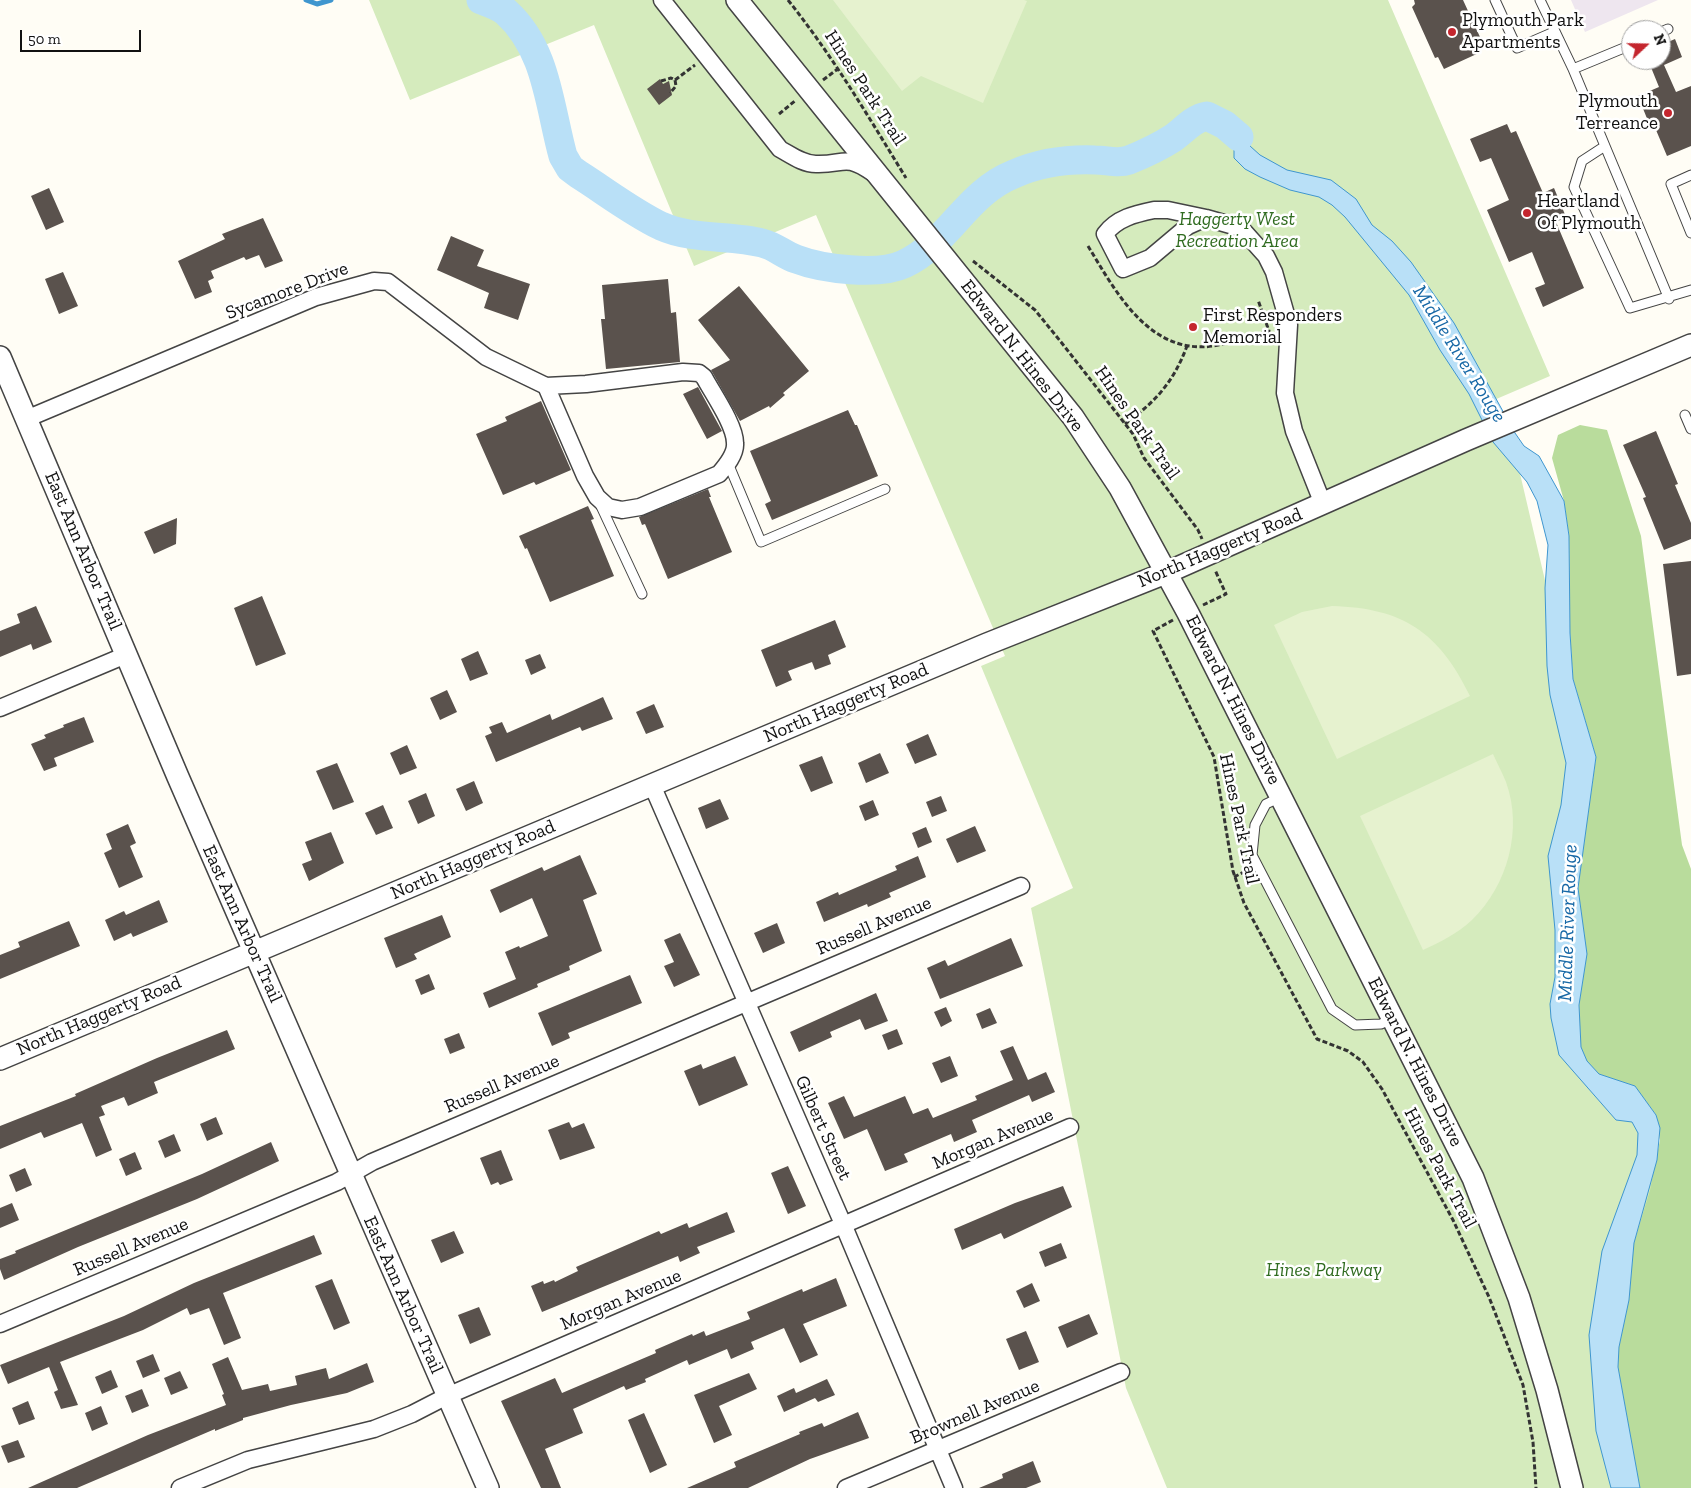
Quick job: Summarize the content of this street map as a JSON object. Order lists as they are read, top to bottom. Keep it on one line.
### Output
{"streets":{"street":["Sycamore Drive","Edward N. Hines Drive","North Haggerty Road","East Ann Arbor Trail","Russell Avenue","Gilbert Street","Morgan Avenue","Brownell Avenue"],"path":["Hines Park Trail"]},"crossings":[["Hines Park Trail","Edward N. Hines Drive"],["Hines Park Trail","North Haggerty Road"],["Sycamore Drive","East Ann Arbor Trail"],["Edward N. Hines Drive","North Haggerty Road"],["North Haggerty Road","East Ann Arbor Trail"],["North Haggerty Road","Gilbert Street"],["East Ann Arbor Trail","Russell Avenue"],["East Ann Arbor Trail","Morgan Avenue"],["Russell Avenue","Gilbert Street"],["Gilbert Street","Morgan Avenue"],["Gilbert Street","Brownell Avenue"]],"water":["Middle River Rouge"],"parks":["Haggerty West Recreation Area","Hines Parkway"],"places":["Plymouth Park Apartments","Plymouth Terreance","Heartland Of Plymouth","First Responders Memorial"],"scale_bar":"50 m","north":"right"}
